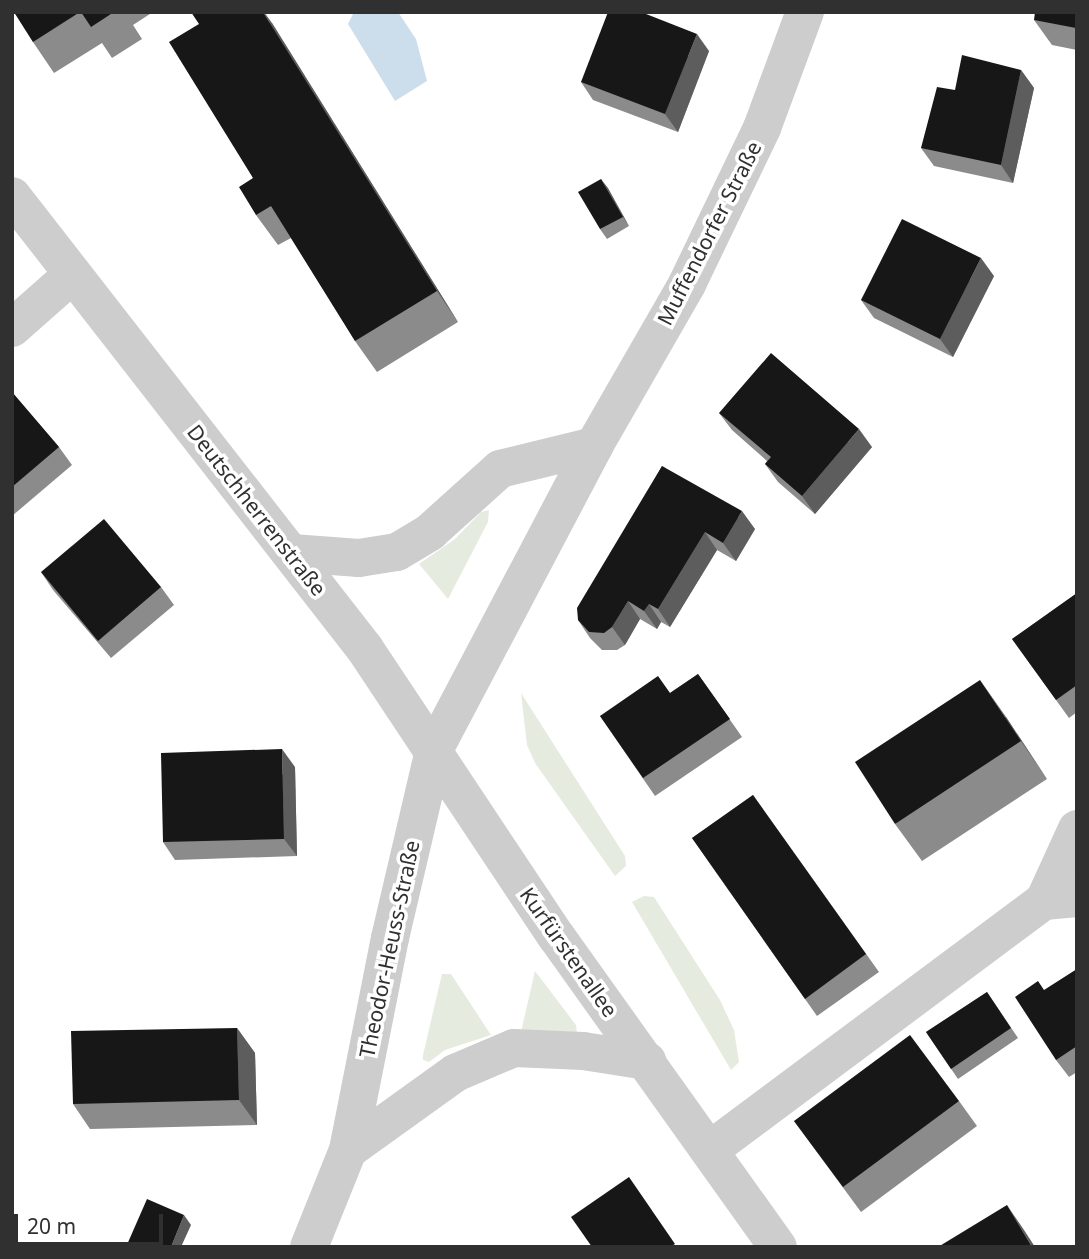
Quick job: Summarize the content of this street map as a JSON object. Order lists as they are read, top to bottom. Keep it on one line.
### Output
{"streets":{"street":["Muffendorfer Straße","Deutschherrenstraße","Theodor-Heuss-Straße","Kurfürstenallee"]},"crossings":[["Muffendorfer Straße","Deutschherrenstraße"],["Muffendorfer Straße","Theodor-Heuss-Straße"],["Muffendorfer Straße","Kurfürstenallee"],["Deutschherrenstraße","Theodor-Heuss-Straße"],["Deutschherrenstraße","Kurfürstenallee"],["Theodor-Heuss-Straße","Kurfürstenallee"]],"scale_bar":"20 m"}
